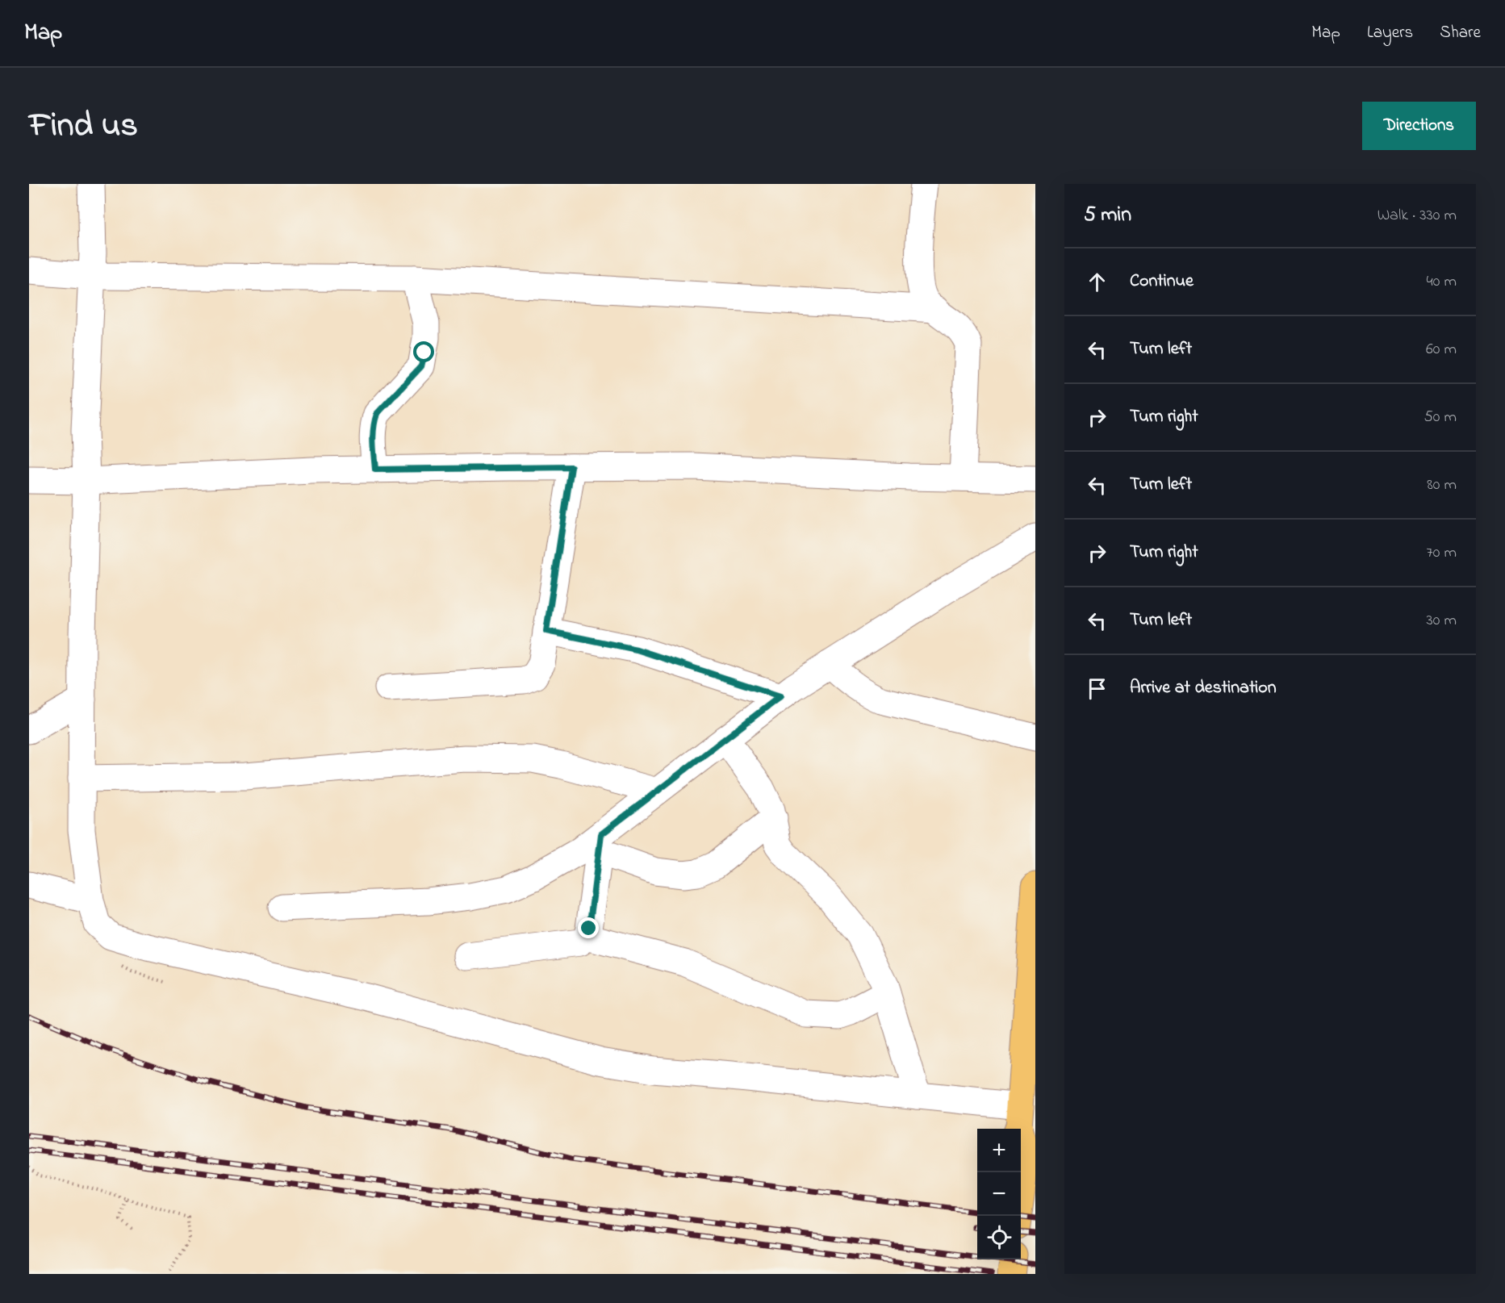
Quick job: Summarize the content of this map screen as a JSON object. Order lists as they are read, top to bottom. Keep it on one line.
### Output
{"page":{"header":"Map","nav":["Map","Layers","Share"],"title":"Find us","buttons":"Directions","heading":["5 min","Walk · 330 m"],"list":[["Continue","40 m"],["Turn left","60 m"],["Turn right","50 m"],["Turn left","80 m"],["Turn right","70 m"],["Turn left","30 m"],"Arrive at destination"],"map_buttons":["+","−"]}}
